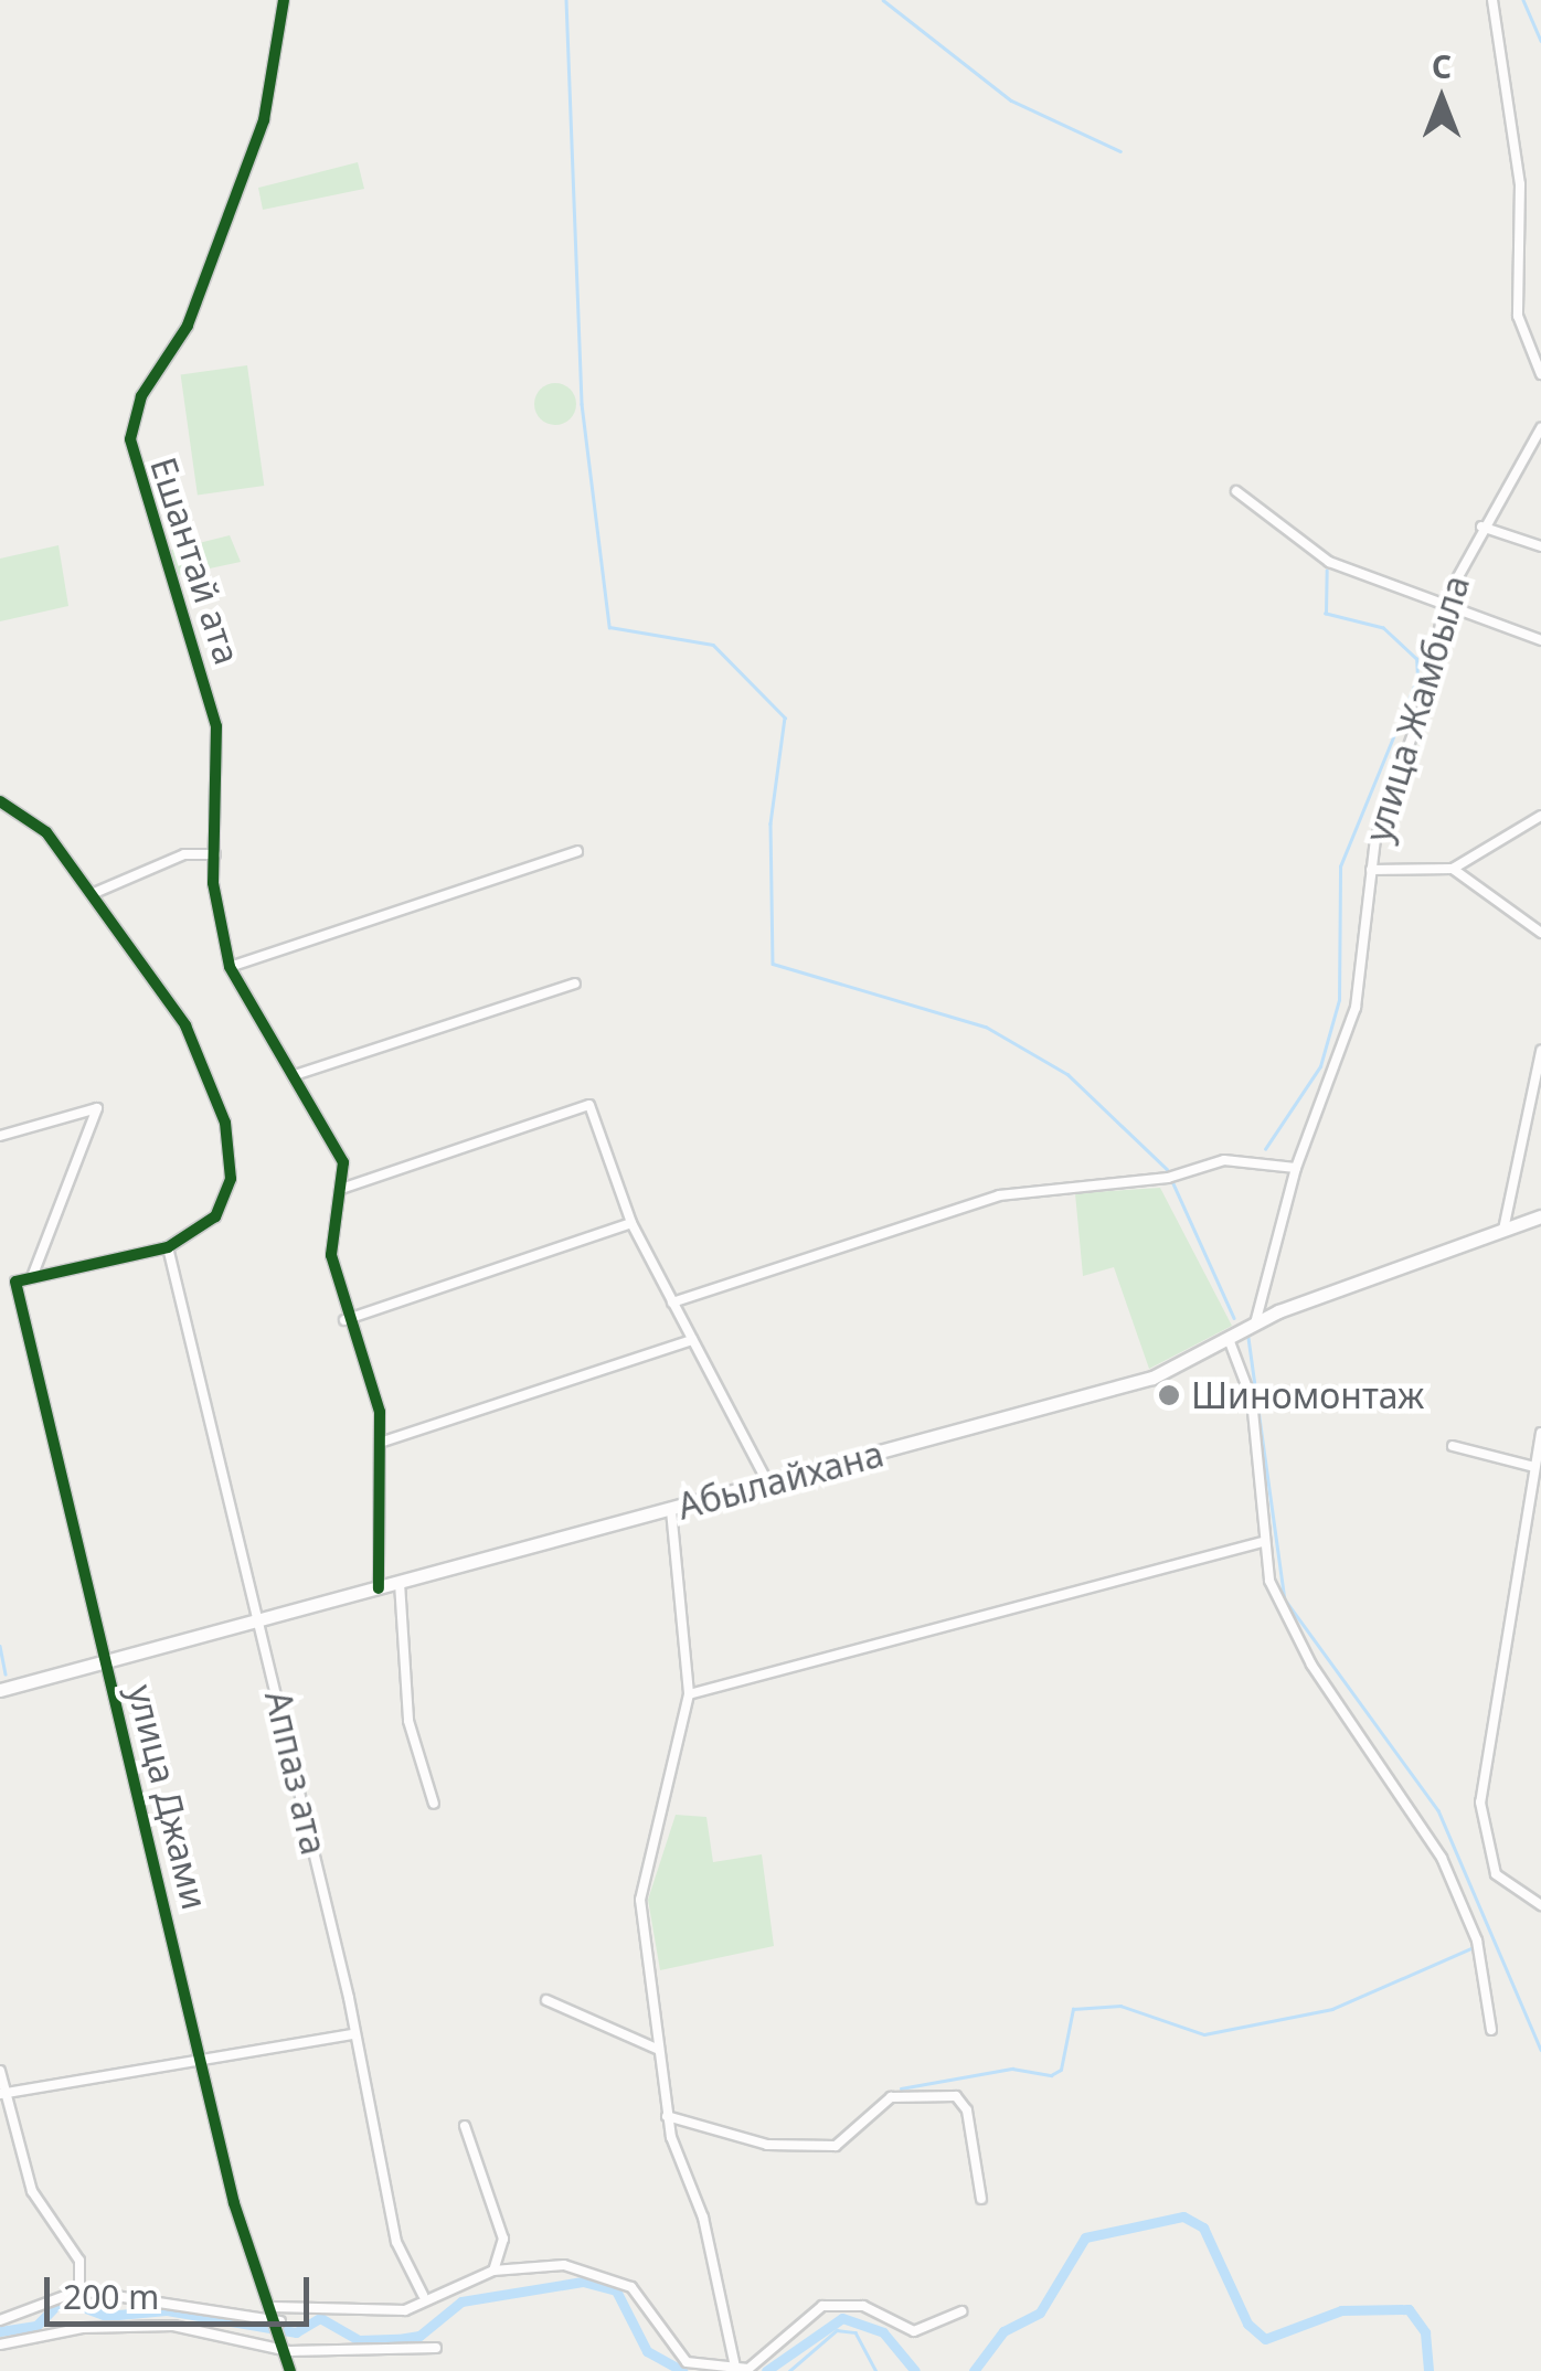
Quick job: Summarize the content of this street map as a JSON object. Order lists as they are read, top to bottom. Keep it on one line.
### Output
{"streets":{"main road":["Абылайхана"],"street":["Ешантай ата","улица Жамбыла","Аппаз ата","улица Джами"]},"crossings":[["Ешантай ата","Абылайхана"],["улица Жамбыла","Абылайхана"],["Абылайхана","Аппаз ата"],["Абылайхана","улица Джами"]],"places":["Шиномонтаж"],"scale_bar":"200 m","north":"top"}
